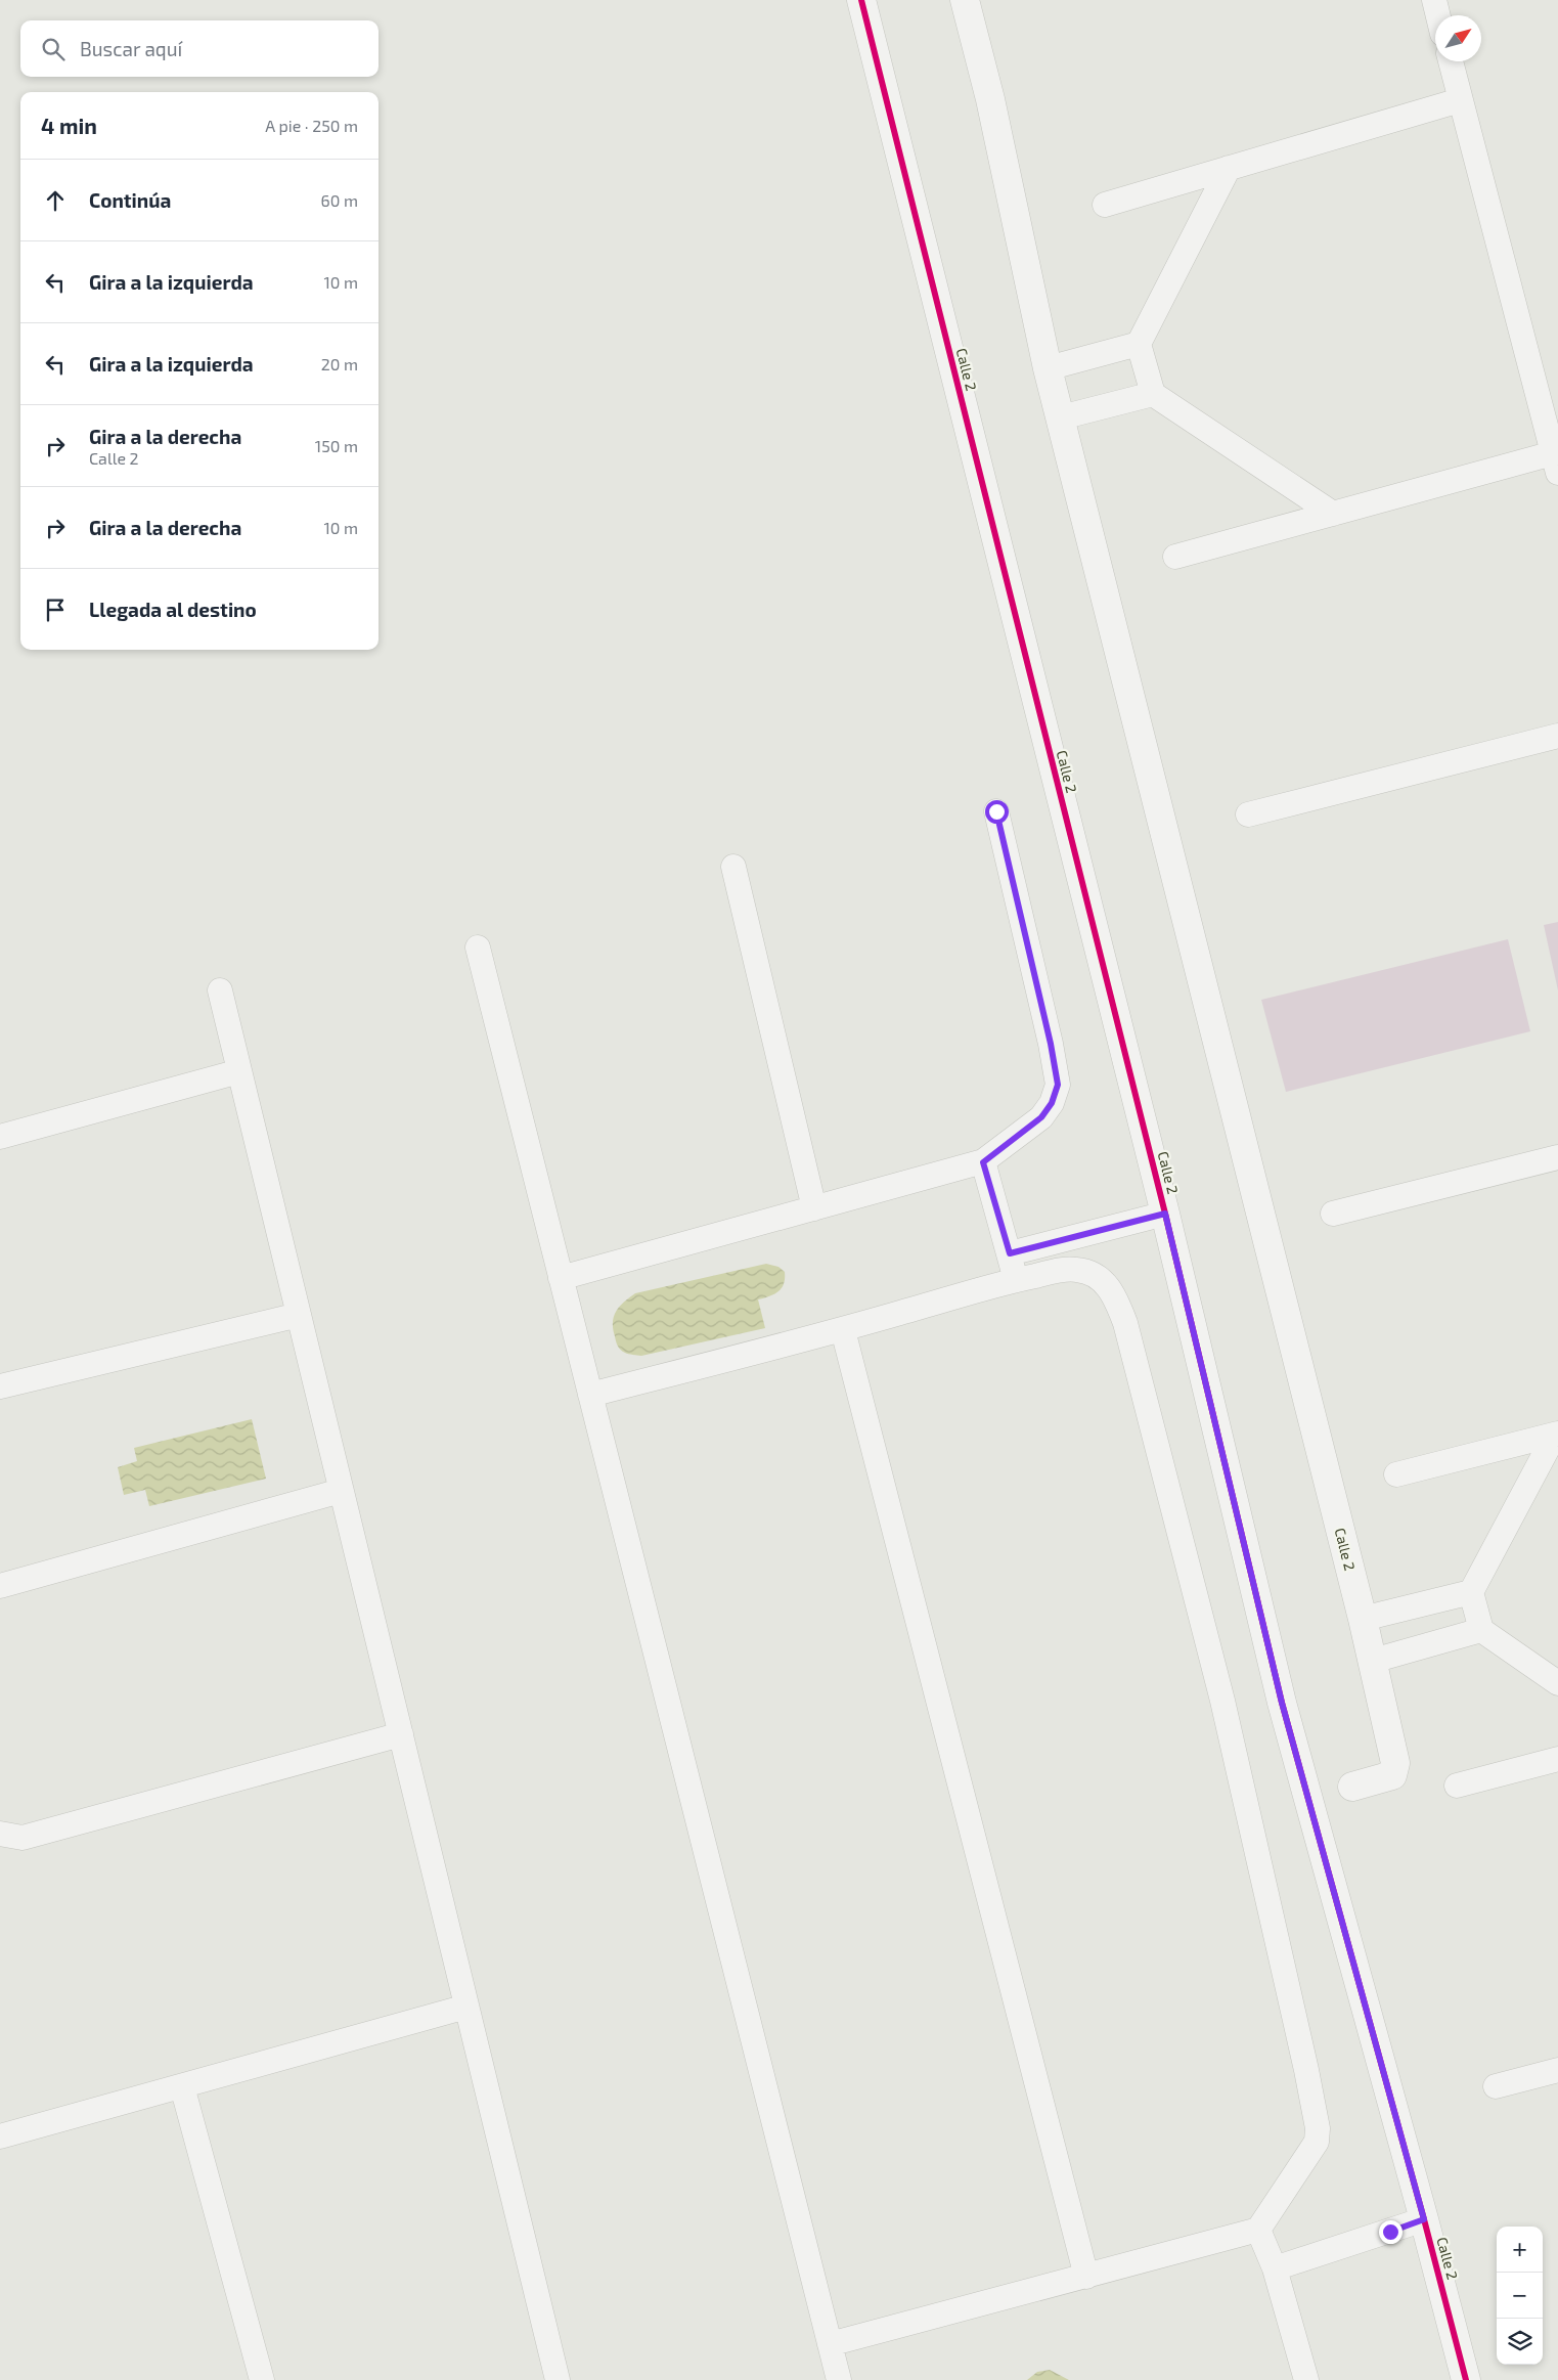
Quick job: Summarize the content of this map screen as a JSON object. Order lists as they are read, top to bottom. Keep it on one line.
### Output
{"streets":{"street":["Calle 2"]},"north":"top right","page":{"search":"Buscar aquí","heading":["4 min","A pie · 250 m"],"list":[["Continúa","60 m"],["Gira a la izquierda","10 m"],["Gira a la izquierda","20 m"],["Gira a la derecha","Calle 2","150 m"],["Gira a la derecha","10 m"],"Llegada al destino"],"map_buttons":["+","−"]}}
